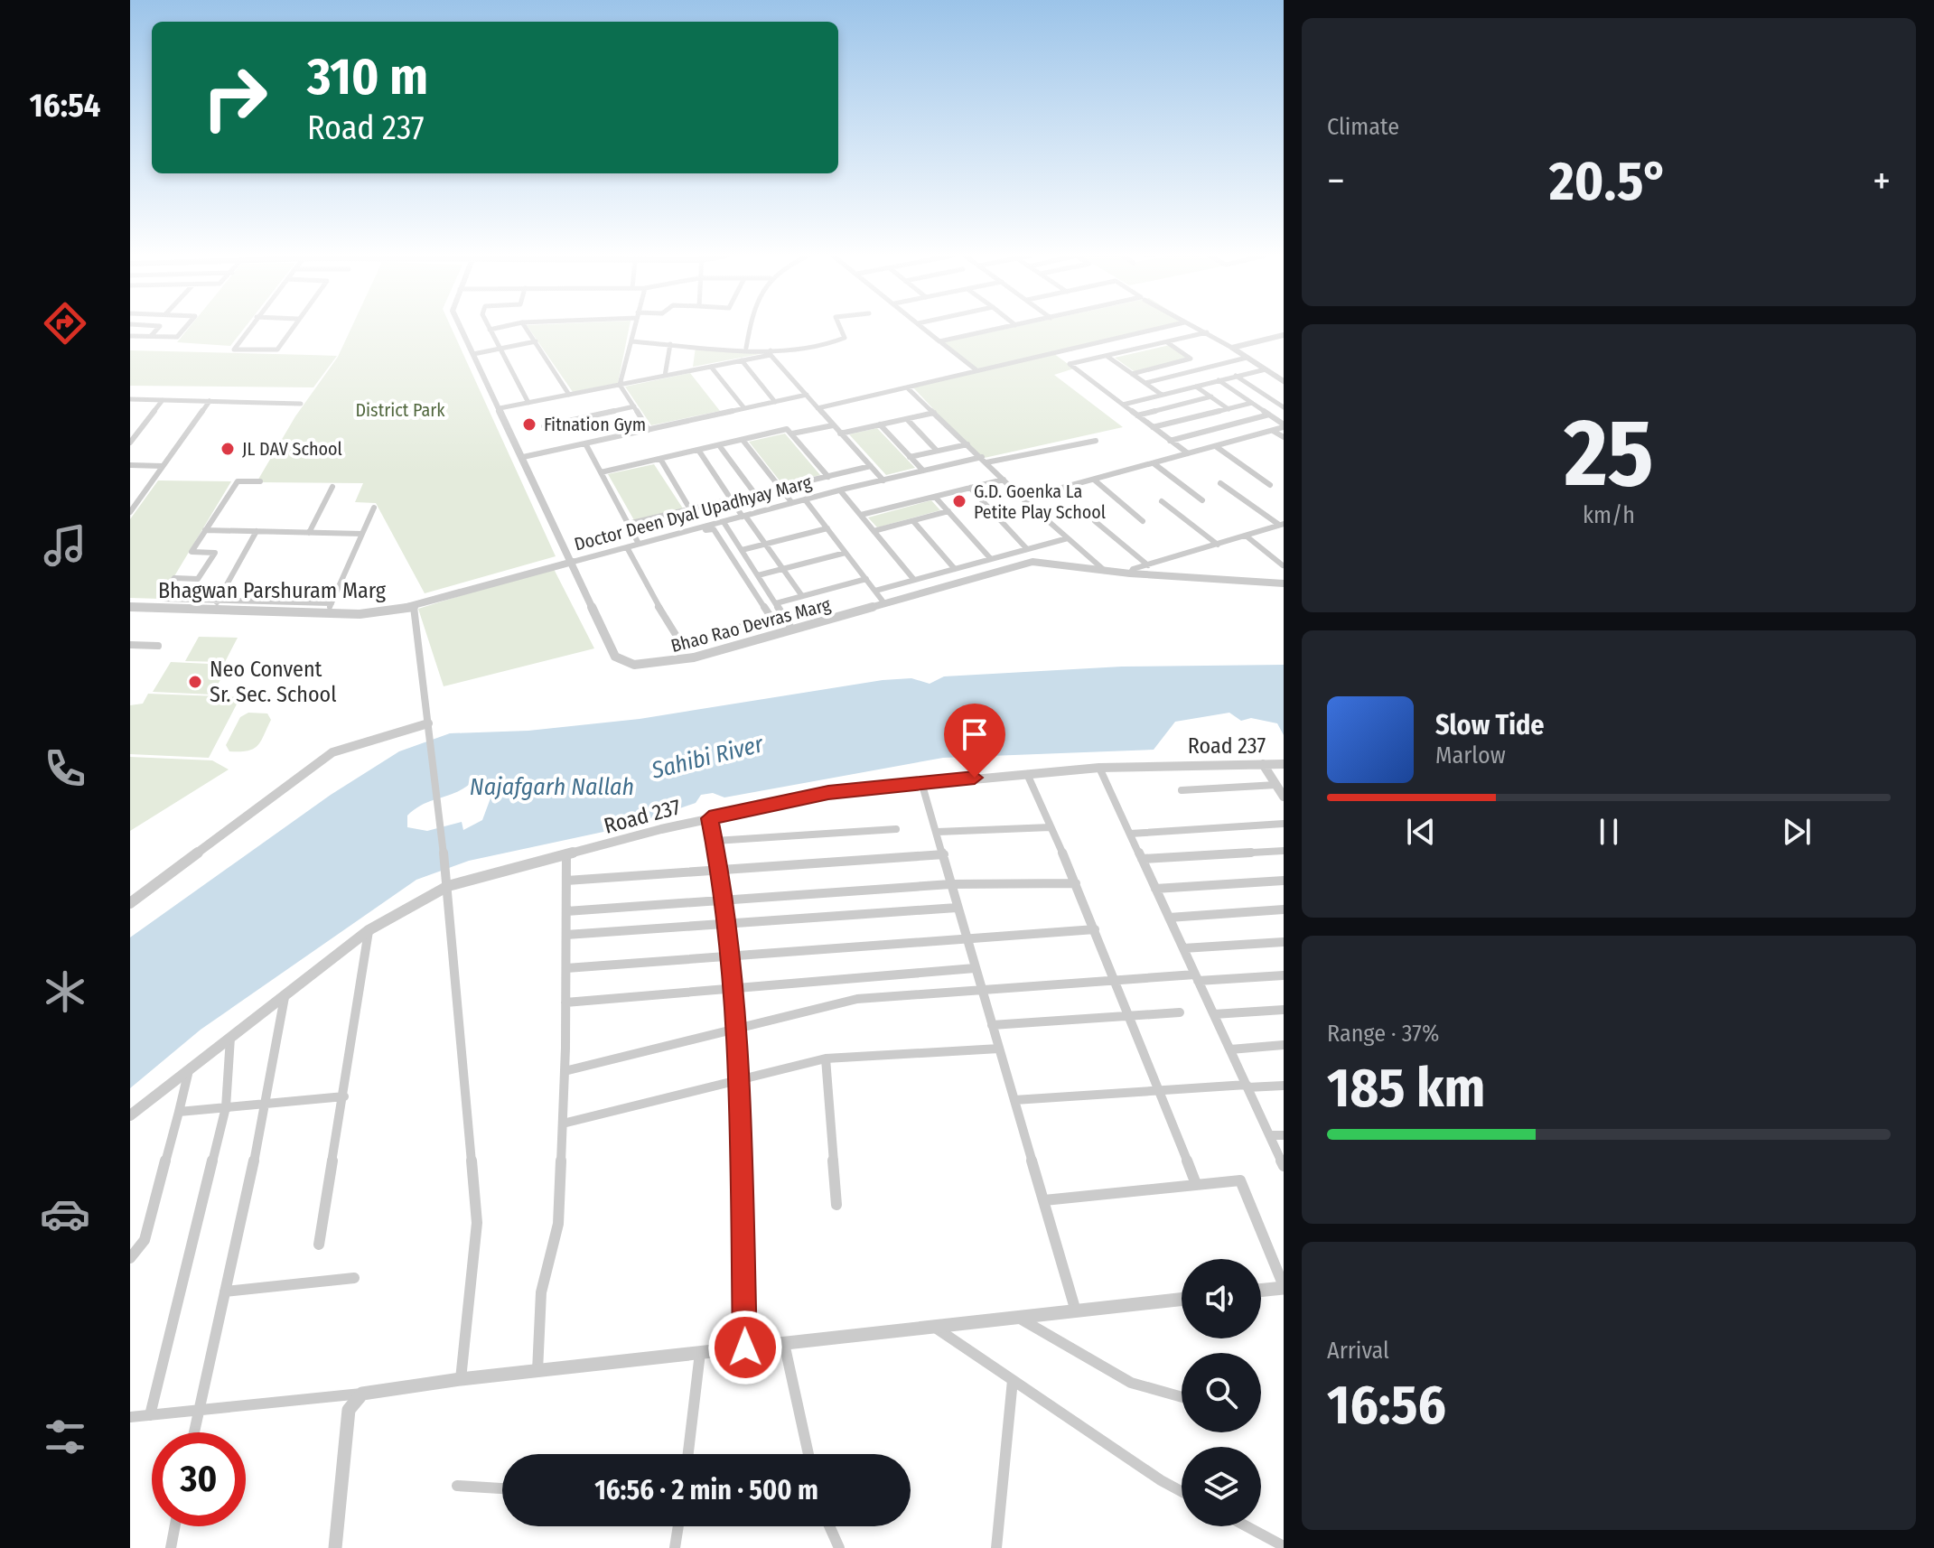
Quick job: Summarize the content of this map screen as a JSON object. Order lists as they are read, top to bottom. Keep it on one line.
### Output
{"streets":{"street":["Doctor Deen Dyal Upadhyay Marg","Bhagwan Parshuram Marg","Bhao Rao Devras Marg","Road 237"]},"crossings":[["Doctor Deen Dyal Upadhyay Marg","Bhagwan Parshuram Marg"],["Doctor Deen Dyal Upadhyay Marg","Bhao Rao Devras Marg"]],"water":["Sahibi River","Najafgarh Nallah"],"parks":["District Park"],"places":["Fitnation Gym","JL DAV School","G.D. Goenka La Petite Play School","Neo Convent Sr. Sec. School"],"page":{"tabs":"16:54","tile":["Climate",["25","km/h"],["Range · 37%","185 km"],["Arrival","16:56"]],"turn":["310 m","Road 237"],"heat":["−","20.5°","+"],"song":["Slow Tide","Marlow"],"limit":"30","trip":"16:56 · 2 min · 500 m"}}
